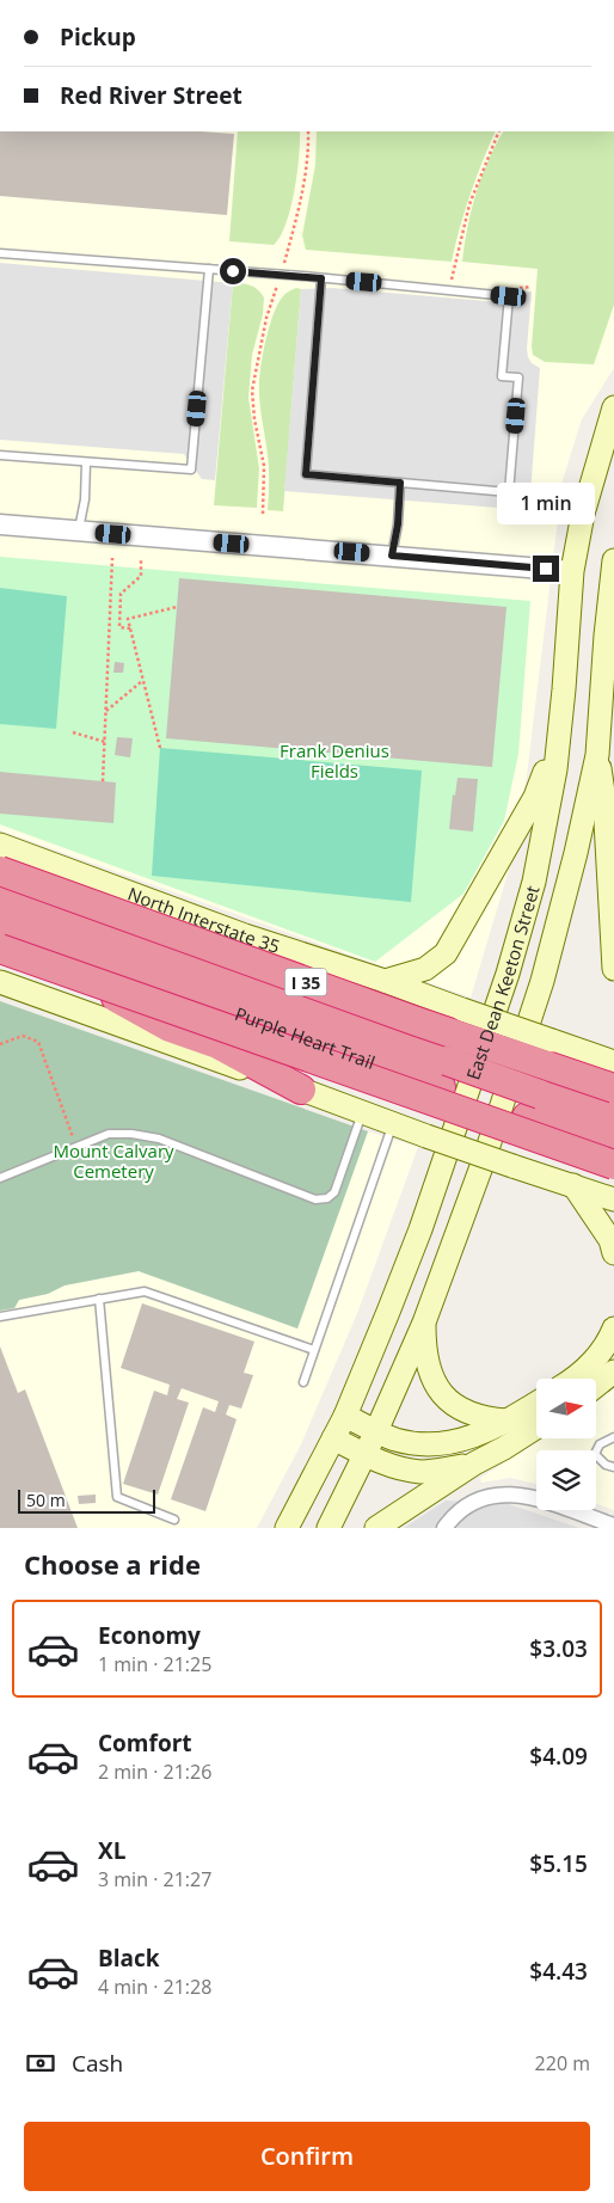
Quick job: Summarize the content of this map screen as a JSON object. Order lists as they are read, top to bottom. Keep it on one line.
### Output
{"streets":{"highway":["I 35","Purple Heart Trail"],"main road":["North Interstate 35","East Dean Keeton Street"]},"parks":["Frank Denius Fields","Mount Calvary Cemetery"],"scale_bar":"50 m","north":"right","page":{"banner":["Pickup","Red River Street"],"bubble":"1 min","scale":"50 m","heading":"Choose a ride","list":[{"name":"Economy","note":"1 min · 21:25","value":"$3.03"},{"name":"Comfort","note":"2 min · 21:26","value":"$4.09"},{"name":"XL","note":"3 min · 21:27","value":"$5.15"},{"name":"Black","note":"4 min · 21:28","value":"$4.43"}],"pay":["Cash","220 m"],"buttons":"Confirm"}}
